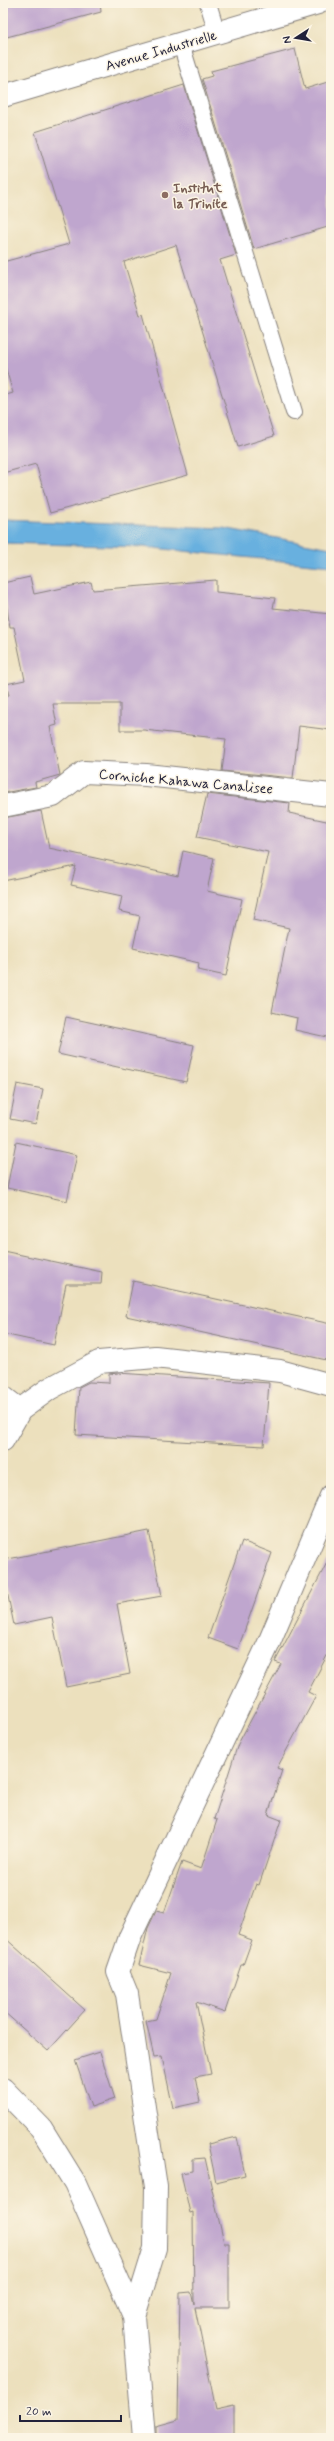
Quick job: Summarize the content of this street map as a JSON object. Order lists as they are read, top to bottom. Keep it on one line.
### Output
{"streets":{"main road":["Avenue Industrielle","Corniche Kahawa Canalisee"]},"places":["Institut la Trinite"],"scale_bar":"20 m","north":"left"}
